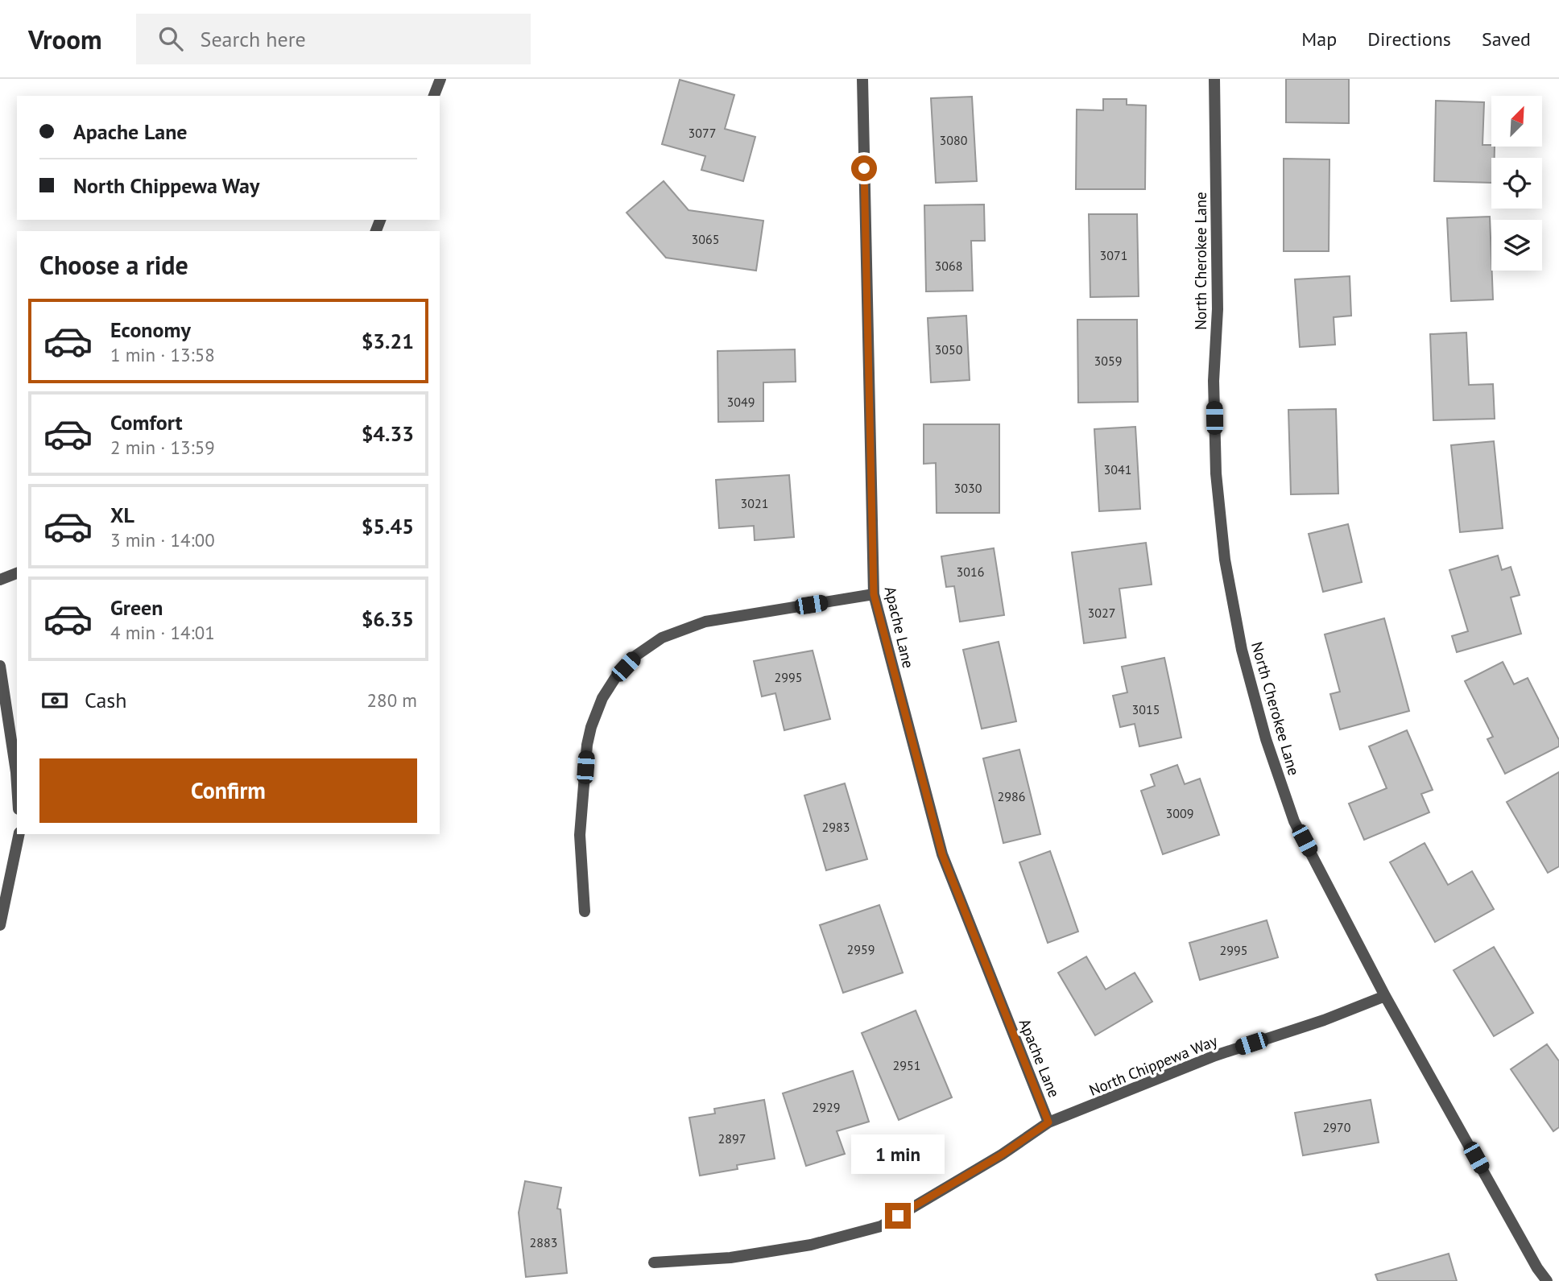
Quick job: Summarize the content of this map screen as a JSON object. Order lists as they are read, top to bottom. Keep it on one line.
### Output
{"streets":{"street":["North Cherokee Lane","Apache Lane","North Chippewa Way"]},"crossings":[["North Cherokee Lane","North Chippewa Way"],["Apache Lane","North Chippewa Way"]],"house_numbers":["3077","3080","3065","3071","3068","3050","3059","3049","3041","3030","3021","3016","3027","2995","3015","2986","3009","2983","2959","2995","2951","2929","2970","2897","2883"],"north":"top right","page":{"header":"Vroom","search":"Search here","nav":["Map","Directions","Saved"],"banner":["Apache Lane","North Chippewa Way"],"heading":"Choose a ride","list":[{"name":"Economy","note":"1 min · 13:58","value":"$3.21"},{"name":"Comfort","note":"2 min · 13:59","value":"$4.33"},{"name":"XL","note":"3 min · 14:00","value":"$5.45"},{"name":"Green","note":"4 min · 14:01","value":"$6.35"}],"pay":["Cash","280 m"],"buttons":"Confirm","bubble":"1 min"}}
